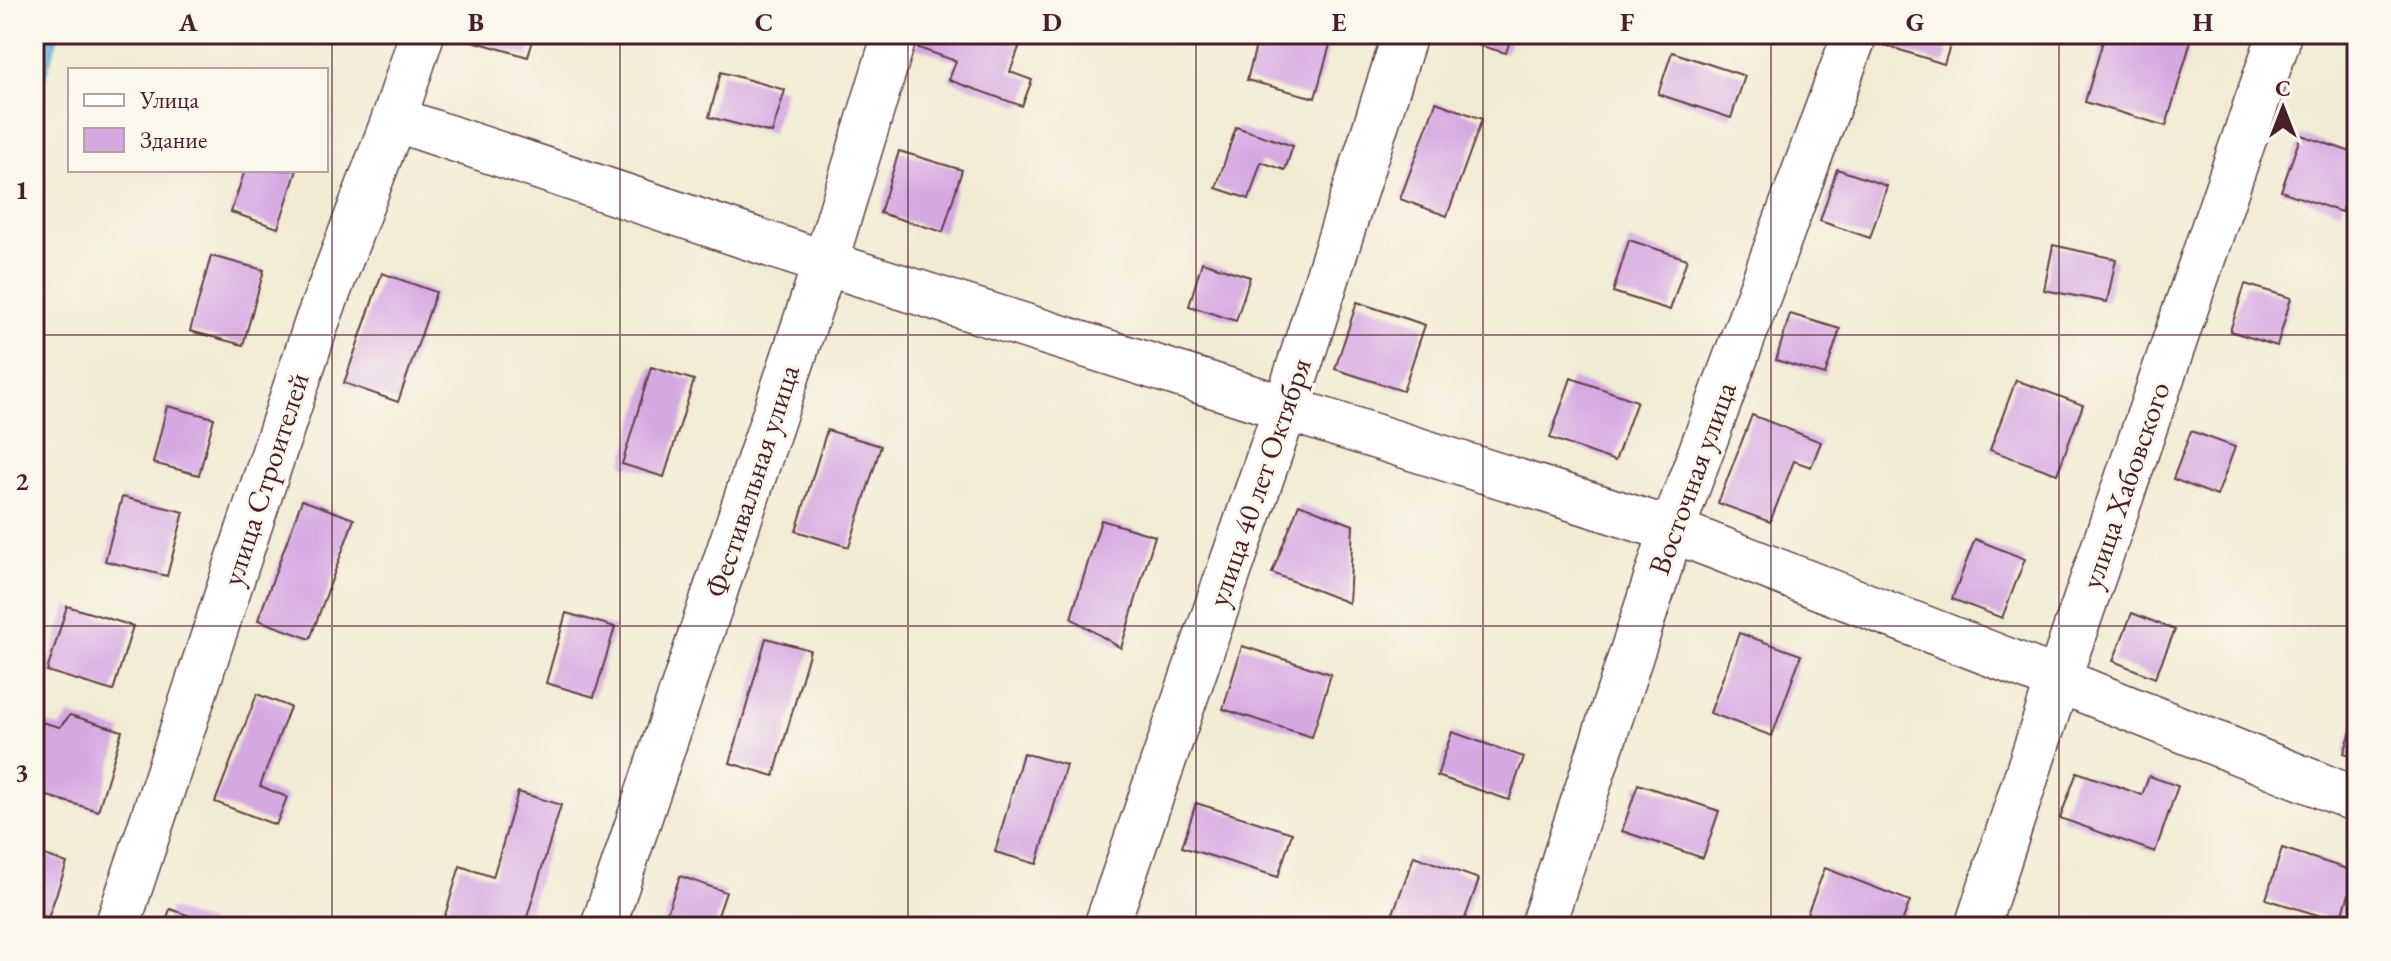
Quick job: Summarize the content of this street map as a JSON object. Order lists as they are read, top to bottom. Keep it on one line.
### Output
{"streets":{"street":["Восточная улица","улица Строителей","Фестивальная улица","улица 40 лет Октября","улица Хабовского"]},"legend":["Улица","Здание"],"north":"top","grid":{"columns":["A","B","C","D","E","F","G","H"],"rows":["1","2","3"]}}
